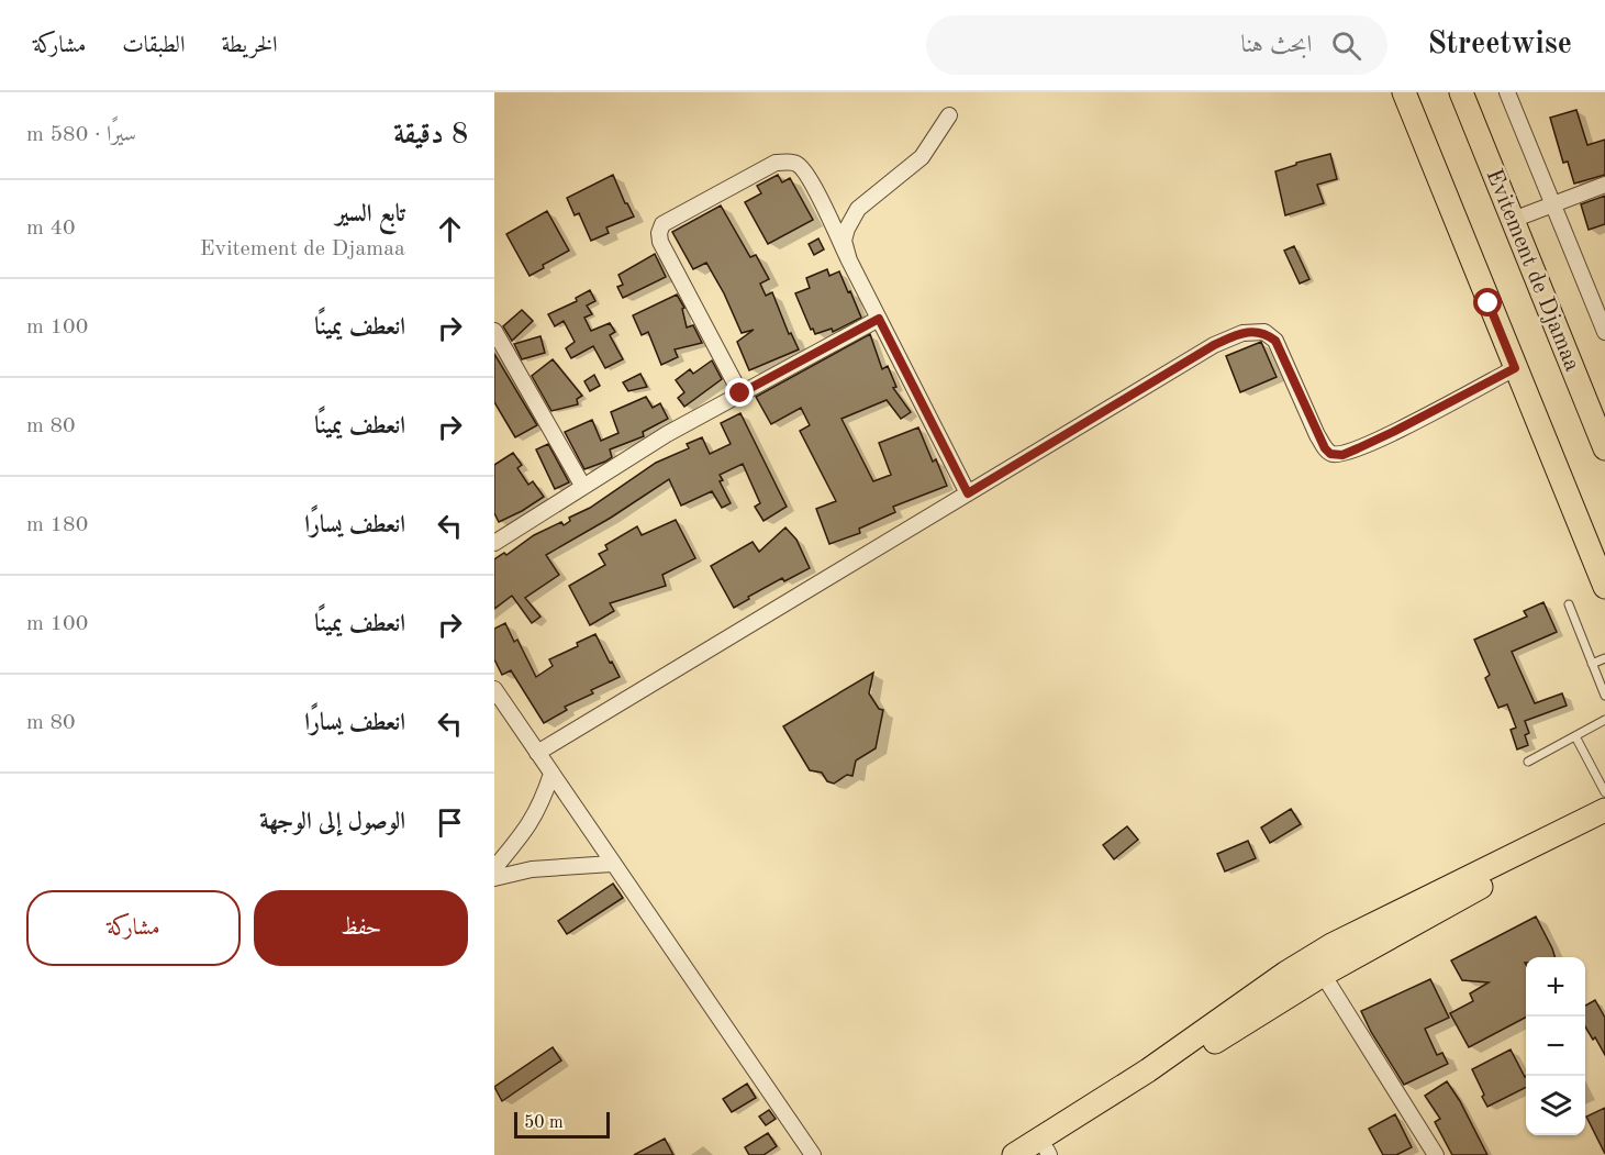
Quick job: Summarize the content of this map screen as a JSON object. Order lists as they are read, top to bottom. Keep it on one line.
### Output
{"streets":{"main road":["Evitement de Djamaa"]},"scale_bar":"50 m","page":{"header":"Streetwise","search":"ابحث هنا","nav":["الخريطة","الطبقات","مشاركة"],"heading":["8 دقيقة","سيرًا · 580 m"],"list":[["تابع السير","Evitement de Djamaa","40 m"],["انعطف يمينًا","100 m"],["انعطف يمينًا","80 m"],["انعطف يسارًا","180 m"],["انعطف يمينًا","100 m"],["انعطف يسارًا","80 m"],"الوصول إلى الوجهة"],"buttons":["حفظ","مشاركة"],"map_buttons":["+","−"],"scale":"50 m"}}
